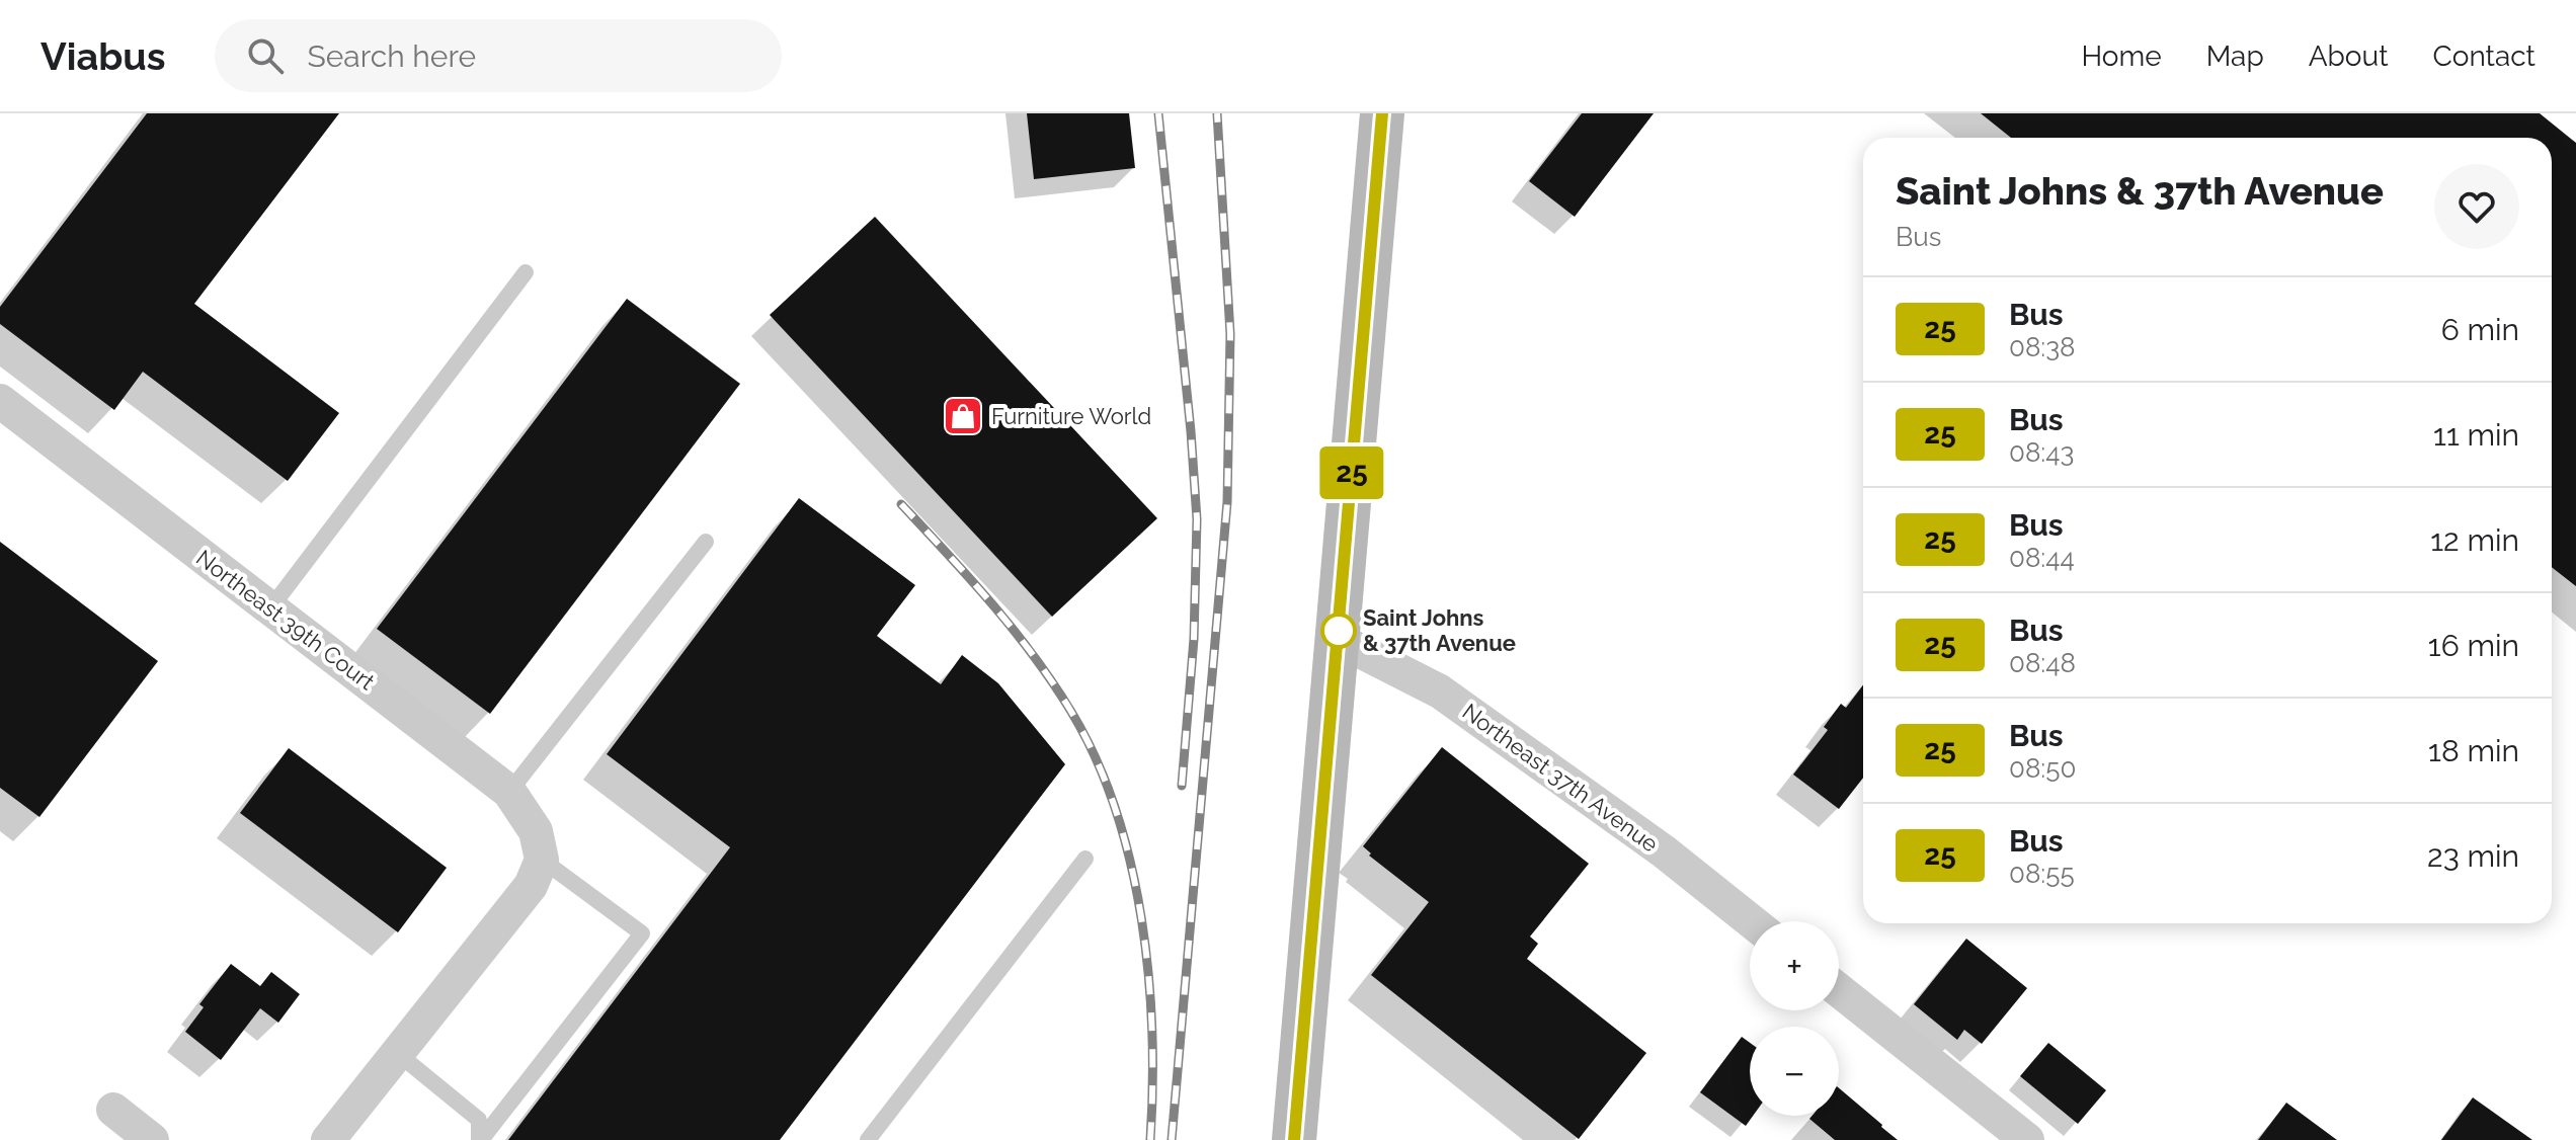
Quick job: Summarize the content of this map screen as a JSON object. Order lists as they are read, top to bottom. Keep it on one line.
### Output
{"streets":{"street":["Northeast 39th Court","Northeast 37th Avenue"]},"places":{"shop":["Furniture World"],"other":["Saint Johns & 37th Avenue"]},"lines":["bus line 25"],"page":{"header":"Viabus","search":"Search here","nav":["Home","Map","About","Contact"],"on_map":"25","heading":["Saint Johns & 37th Avenue","Bus"],"list":[{"mark":"25","name":"Bus","note":"08:38","value":"6 min"},{"mark":"25","name":"Bus","note":"08:43","value":"11 min"},{"mark":"25","name":"Bus","note":"08:44","value":"12 min"},{"mark":"25","name":"Bus","note":"08:48","value":"16 min"},{"mark":"25","name":"Bus","note":"08:50","value":"18 min"},{"mark":"25","name":"Bus","note":"08:55","value":"23 min"}],"map_buttons":["+","−"]}}
